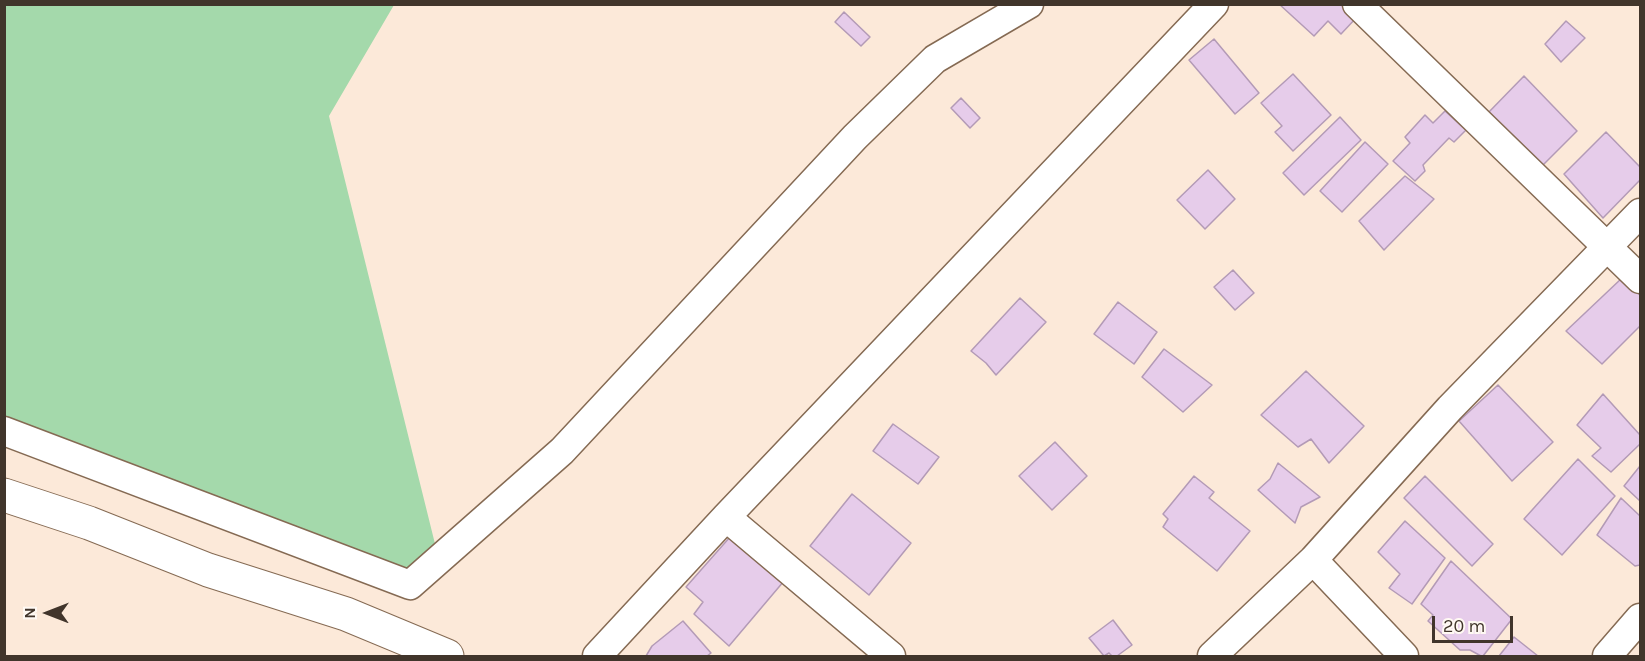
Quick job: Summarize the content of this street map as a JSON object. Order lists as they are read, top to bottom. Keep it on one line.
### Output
{"scale_bar":"20 m","north":"left"}
